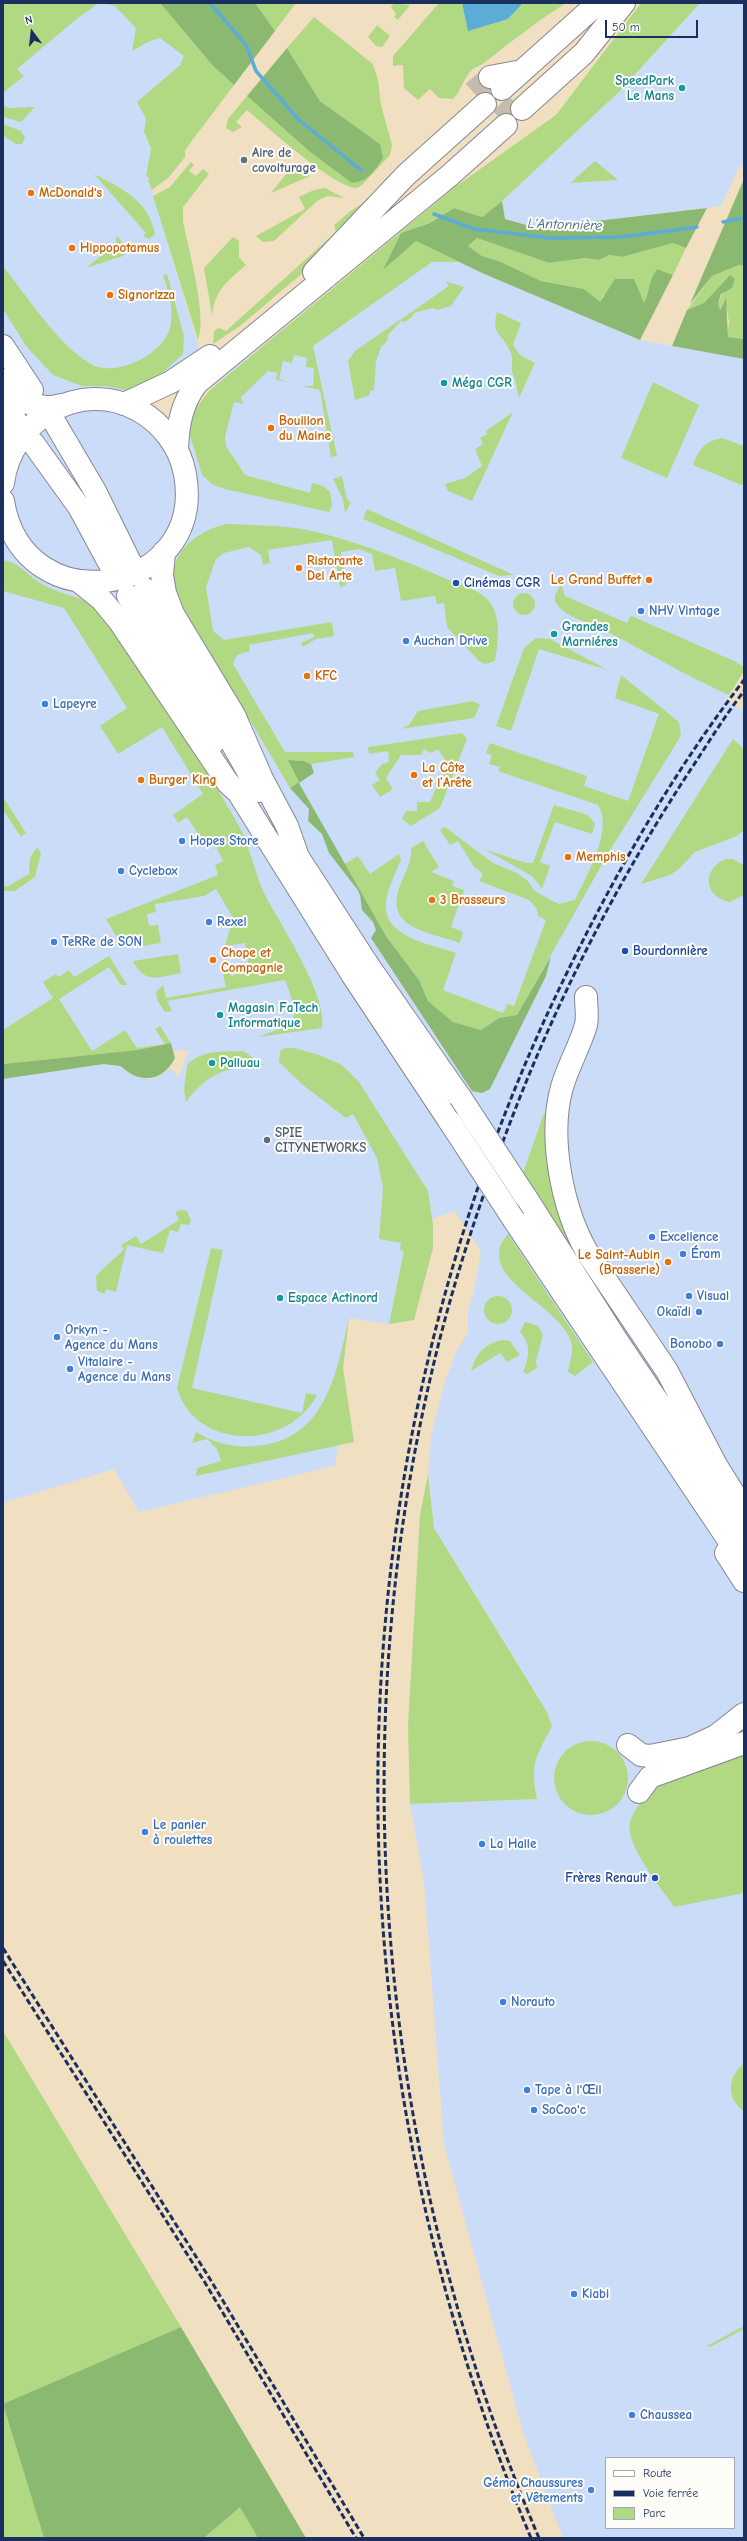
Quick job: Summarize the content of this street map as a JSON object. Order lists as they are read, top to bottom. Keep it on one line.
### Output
{"water":["L'Antonnière"],"places":["SpeedPark Le Mans","Aire de covoiturage","McDonald's","Hippopotamus","Signorizza","Méga CGR","Bouillon du Maine","Ristorante Del Arte","Le Grand Buffet","Cinémas CGR","NHV Vintage","Grandes Marniéres","Auchan Drive","KFC","Lapeyre","La Côte et l’Arête","Burger King","Hopes Store","Memphis","Cyclebox","3 Brasseurs","Rexel","TeRRe de SON","Bourdonnière","Chope et Compagnie","Magasin FaTech Informatique","Palluau","SPIE CITYNETWORKS","Excellence","Éram","Le Saint-Aubin (Brasserie)","Visual","Espace Actinord","Okaïdi","Orkyn - Agence du Mans","Bonobo","Vitalaire - Agence du Mans","Le panier à roulettes","La Halle","Frères Renault","Norauto","Tape à l'Œil","SoCoo'c","Kiabi","Chaussea","Gémo Chaussures et Vêtements"],"legend":["Route","Voie ferrée","Parc"],"scale_bar":"50 m","north":"top"}
